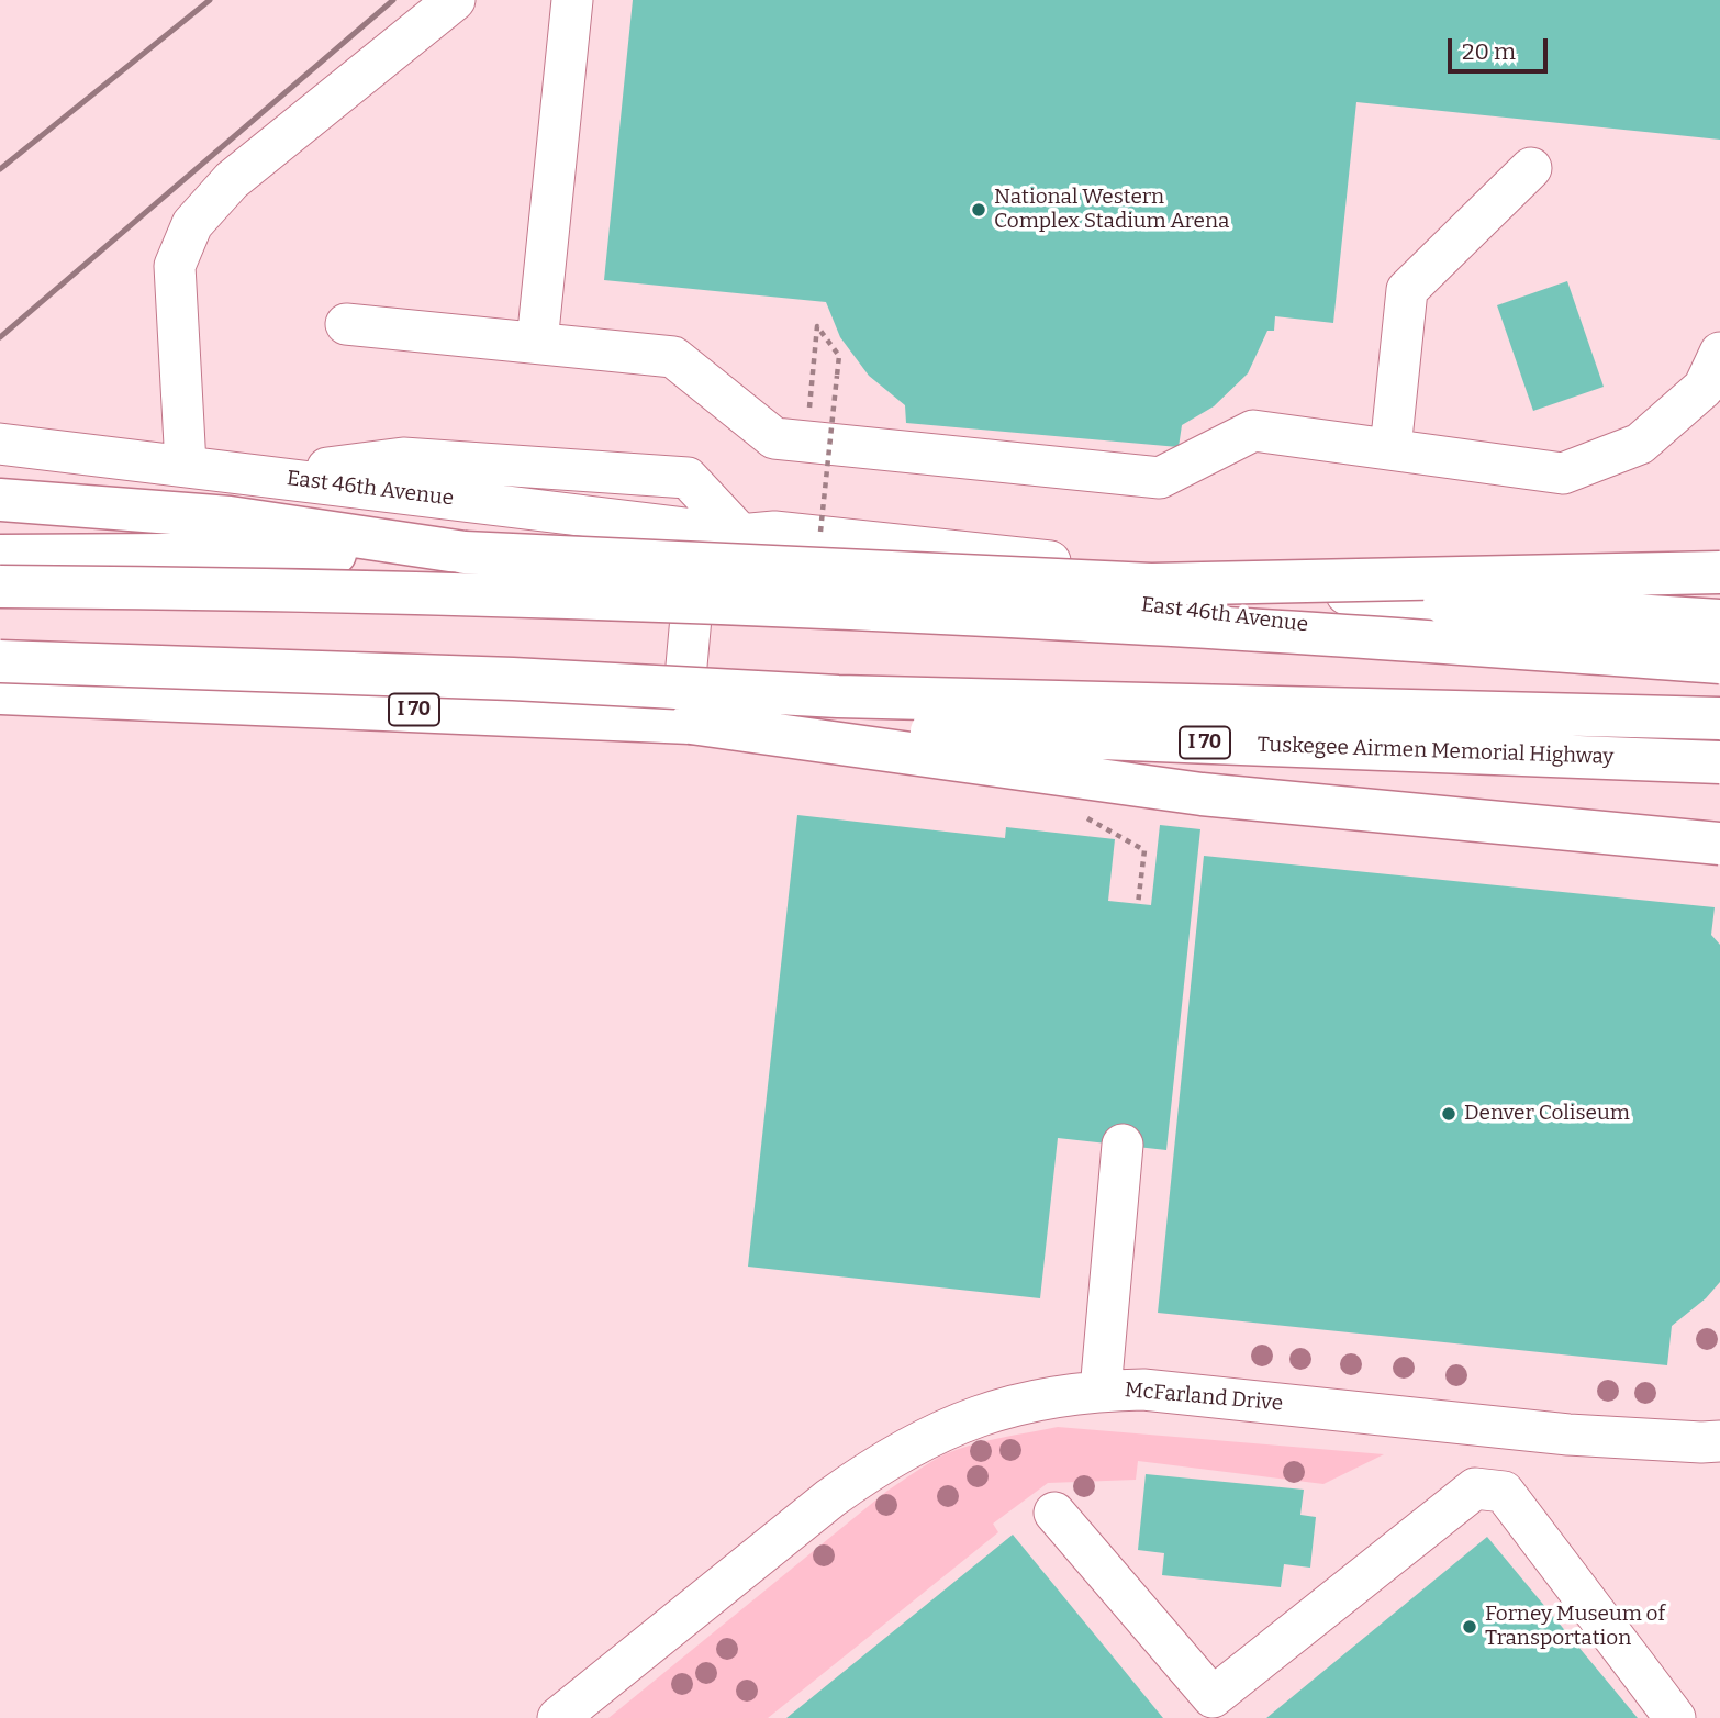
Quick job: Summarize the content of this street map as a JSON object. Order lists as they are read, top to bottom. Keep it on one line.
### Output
{"streets":{"highway":["I 70","Tuskegee Airmen Memorial Highway"],"street":["East 46th Avenue","McFarland Drive"]},"crossings":[["I 70","Tuskegee Airmen Memorial Highway"]],"places":["National Western Complex Stadium Arena","Denver Coliseum","Forney Museum of Transportation"],"scale_bar":"20 m"}
